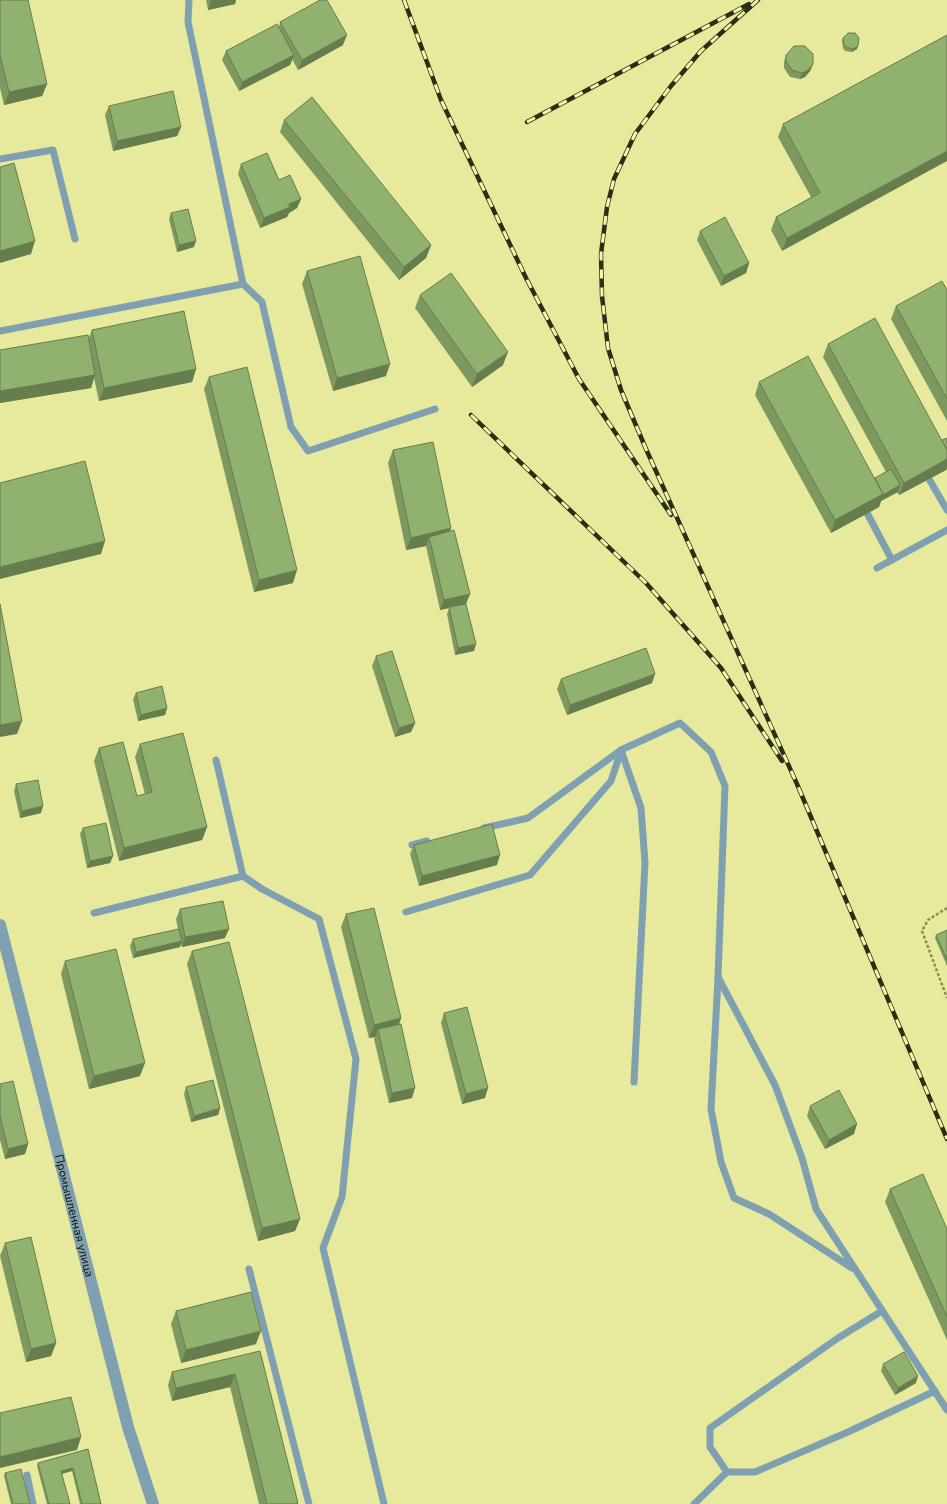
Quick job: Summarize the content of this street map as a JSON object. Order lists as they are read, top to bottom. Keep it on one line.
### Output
{"streets":{"street":["Промышленная улица"]}}
